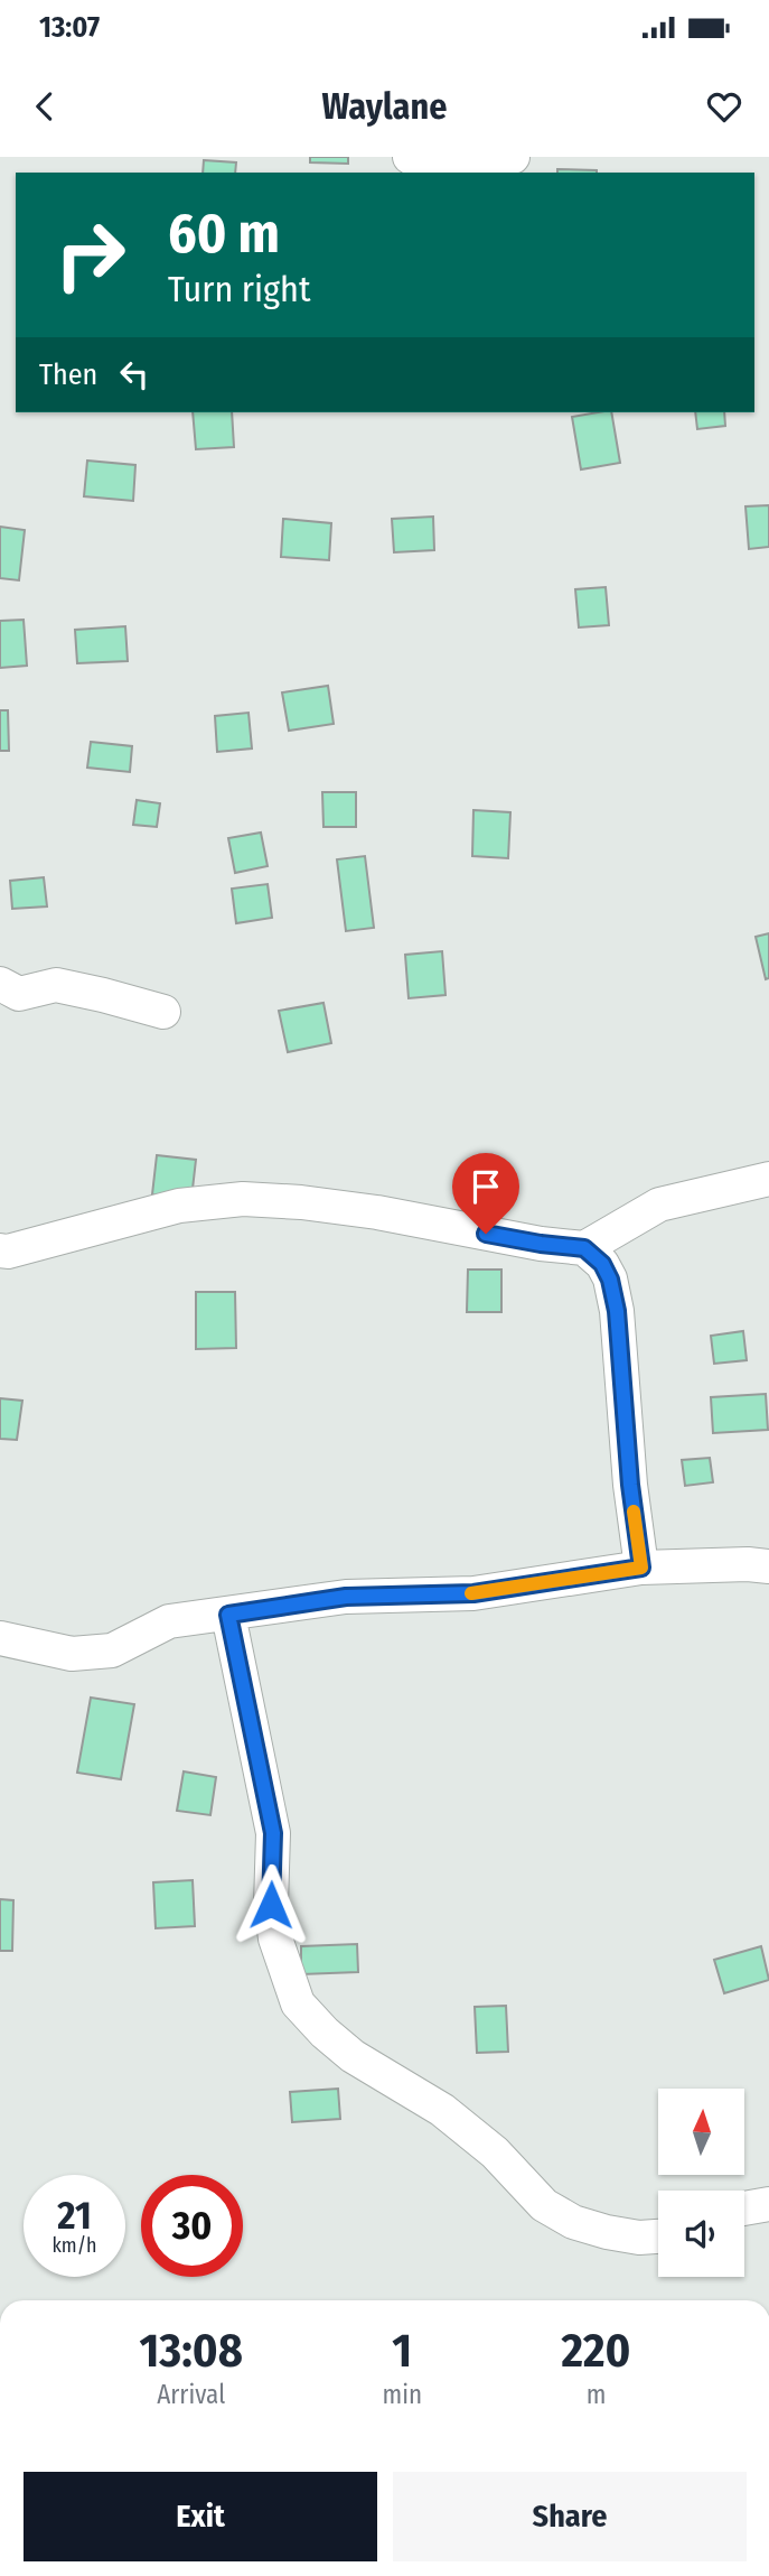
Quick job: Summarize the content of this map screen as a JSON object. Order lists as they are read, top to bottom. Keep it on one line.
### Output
{"north":"top","page":{"status":"13:07","header":"Waylane","turn":["60 m","Turn right"],"then":"Then","speed":"21 km/h","limit":"30","eta":["13:08","Arrival","1","min","220","m"],"buttons":["Exit","Share"]}}
